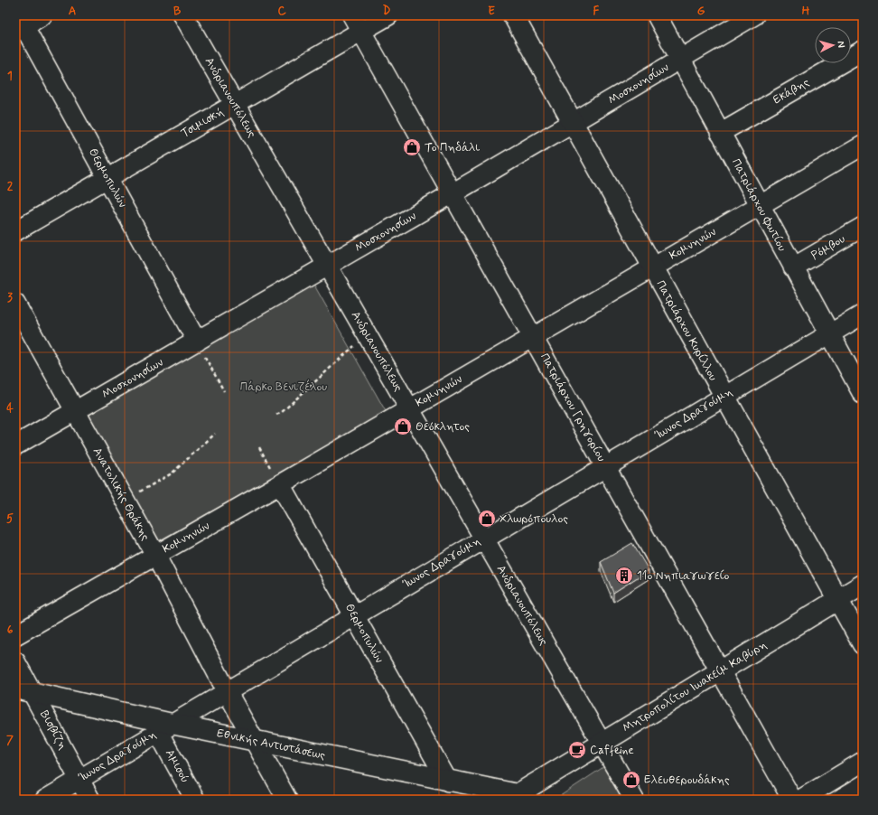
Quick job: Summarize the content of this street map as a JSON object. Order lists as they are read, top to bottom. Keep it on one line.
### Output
{"streets":{"street":["Μοσχονησίων","Εκάβης","Ανδριανουπόλεως","Τσιμισκή","Θερμοπυλών","Πατριάρχου Φωτίου","Κομνηνών","Ρόμβου","Πατριάρχου Κυρίλλου","Πατριάρχου Γρηγορίου","Ίωνος Δραγούμη","Ανατολικής Θράκης","Μητροπολίτου Ιωακείμ Καβύρη","Βισβίζη","Εθνικής Αντιστάσεως","Αμισού"]},"crossings":[["Μοσχονησίων","Ανδριανουπόλεως"],["Μοσχονησίων","Θερμοπυλών"],["Μοσχονησίων","Πατριάρχου Φωτίου"],["Μοσχονησίων","Πατριάρχου Κυρίλλου"],["Μοσχονησίων","Πατριάρχου Γρηγορίου"],["Μοσχονησίων","Ανατολικής Θράκης"],["Εκάβης","Πατριάρχου Φωτίου"],["Ανδριανουπόλεως","Τσιμισκή"],["Ανδριανουπόλεως","Κομνηνών"],["Ανδριανουπόλεως","Ίωνος Δραγούμη"],["Ανδριανουπόλεως","Μητροπολίτου Ιωακείμ Καβύρη"],["Τσιμισκή","Θερμοπυλών"],["Τσιμισκή","Πατριάρχου Γρηγορίου"],["Θερμοπυλών","Κομνηνών"],["Θερμοπυλών","Ίωνος Δραγούμη"],["Θερμοπυλών","Εθνικής Αντιστάσεως"],["Πατριάρχου Φωτίου","Κομνηνών"],["Πατριάρχου Φωτίου","Ρόμβου"],["Πατριάρχου Φωτίου","Ίωνος Δραγούμη"],["Κομνηνών","Πατριάρχου Κυρίλλου"],["Κομνηνών","Πατριάρχου Γρηγορίου"],["Κομνηνών","Ανατολικής Θράκης"],["Πατριάρχου Κυρίλλου","Ίωνος Δραγούμη"],["Πατριάρχου Κυρίλλου","Μητροπολίτου Ιωακείμ Καβύρη"],["Πατριάρχου Γρηγορίου","Ίωνος Δραγούμη"],["Πατριάρχου Γρηγορίου","Μητροπολίτου Ιωακείμ Καβύρη"],["Ίωνος Δραγούμη","Ανατολικής Θράκης"],["Ίωνος Δραγούμη","Βισβίζη"],["Ίωνος Δραγούμη","Εθνικής Αντιστάσεως"],["Ίωνος Δραγούμη","Αμισού"],["Ανατολικής Θράκης","Εθνικής Αντιστάσεως"],["Μητροπολίτου Ιωακείμ Καβύρη","Εθνικής Αντιστάσεως"],["Βισβίζη","Εθνικής Αντιστάσεως"],["Εθνικής Αντιστάσεως","Αμισού"]],"parks":["Πάρκο Βενιζέλου"],"places":{"shop":["Το Πηδάλι","Θεόκλητος","Χλωρόπουλος","Ελευθερουδάκης"],"building":["11ο Νηπιαγωγείο"],"cafe":["Caffeine"]},"north":"right","grid":{"columns":["A","B","C","D","E","F","G","H"],"rows":["1","2","3","4","5","6","7"]}}
